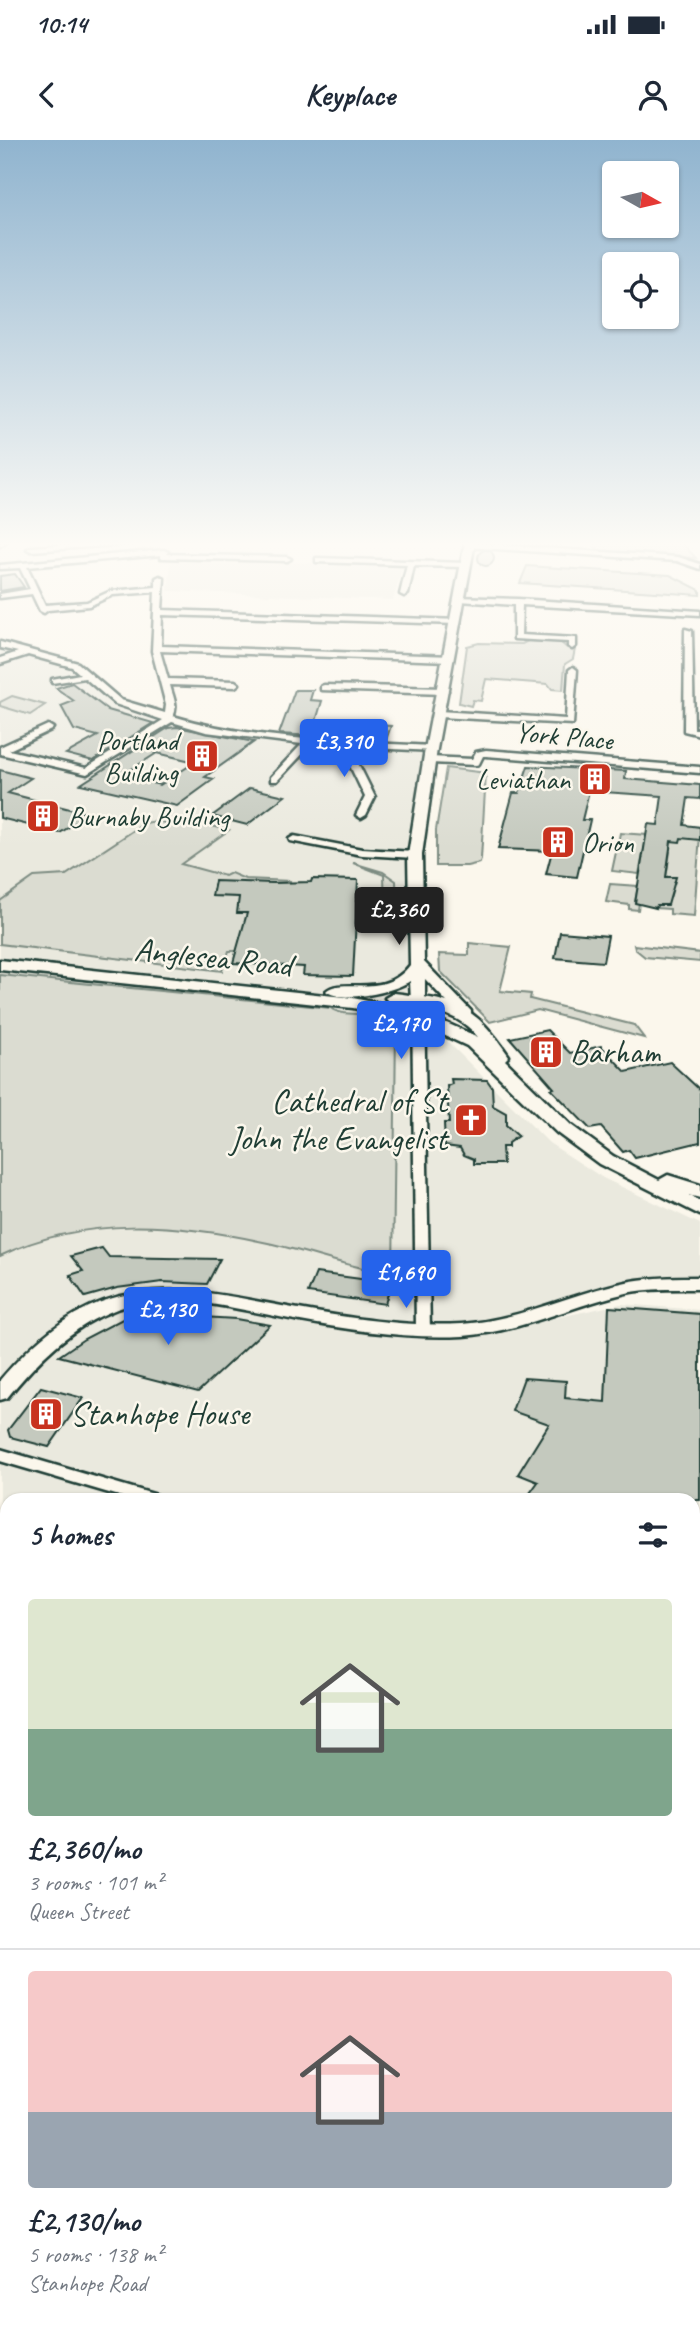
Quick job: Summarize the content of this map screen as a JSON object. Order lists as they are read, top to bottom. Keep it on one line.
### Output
{"streets":{"main road":["Anglesea Road"],"street":["York Place"]},"places":{"building":["Portland Building","Leviathan","Burnaby Building","Orion","Barham","Stanhope House"],"church":["Cathedral of St John the Evangelist"]},"north":"right","page":{"status":"10:14","header":"Keyplace","price":["£3,310","£2,360","£2,170","£1,690","£2,130"],"heading":"5 homes","list":[{"name":"£2,360/mo","note":"3 rooms · 101 m² · Queen Street"},{"name":"£2,130/mo","note":"5 rooms · 138 m² · Stanhope Road"}]}}
